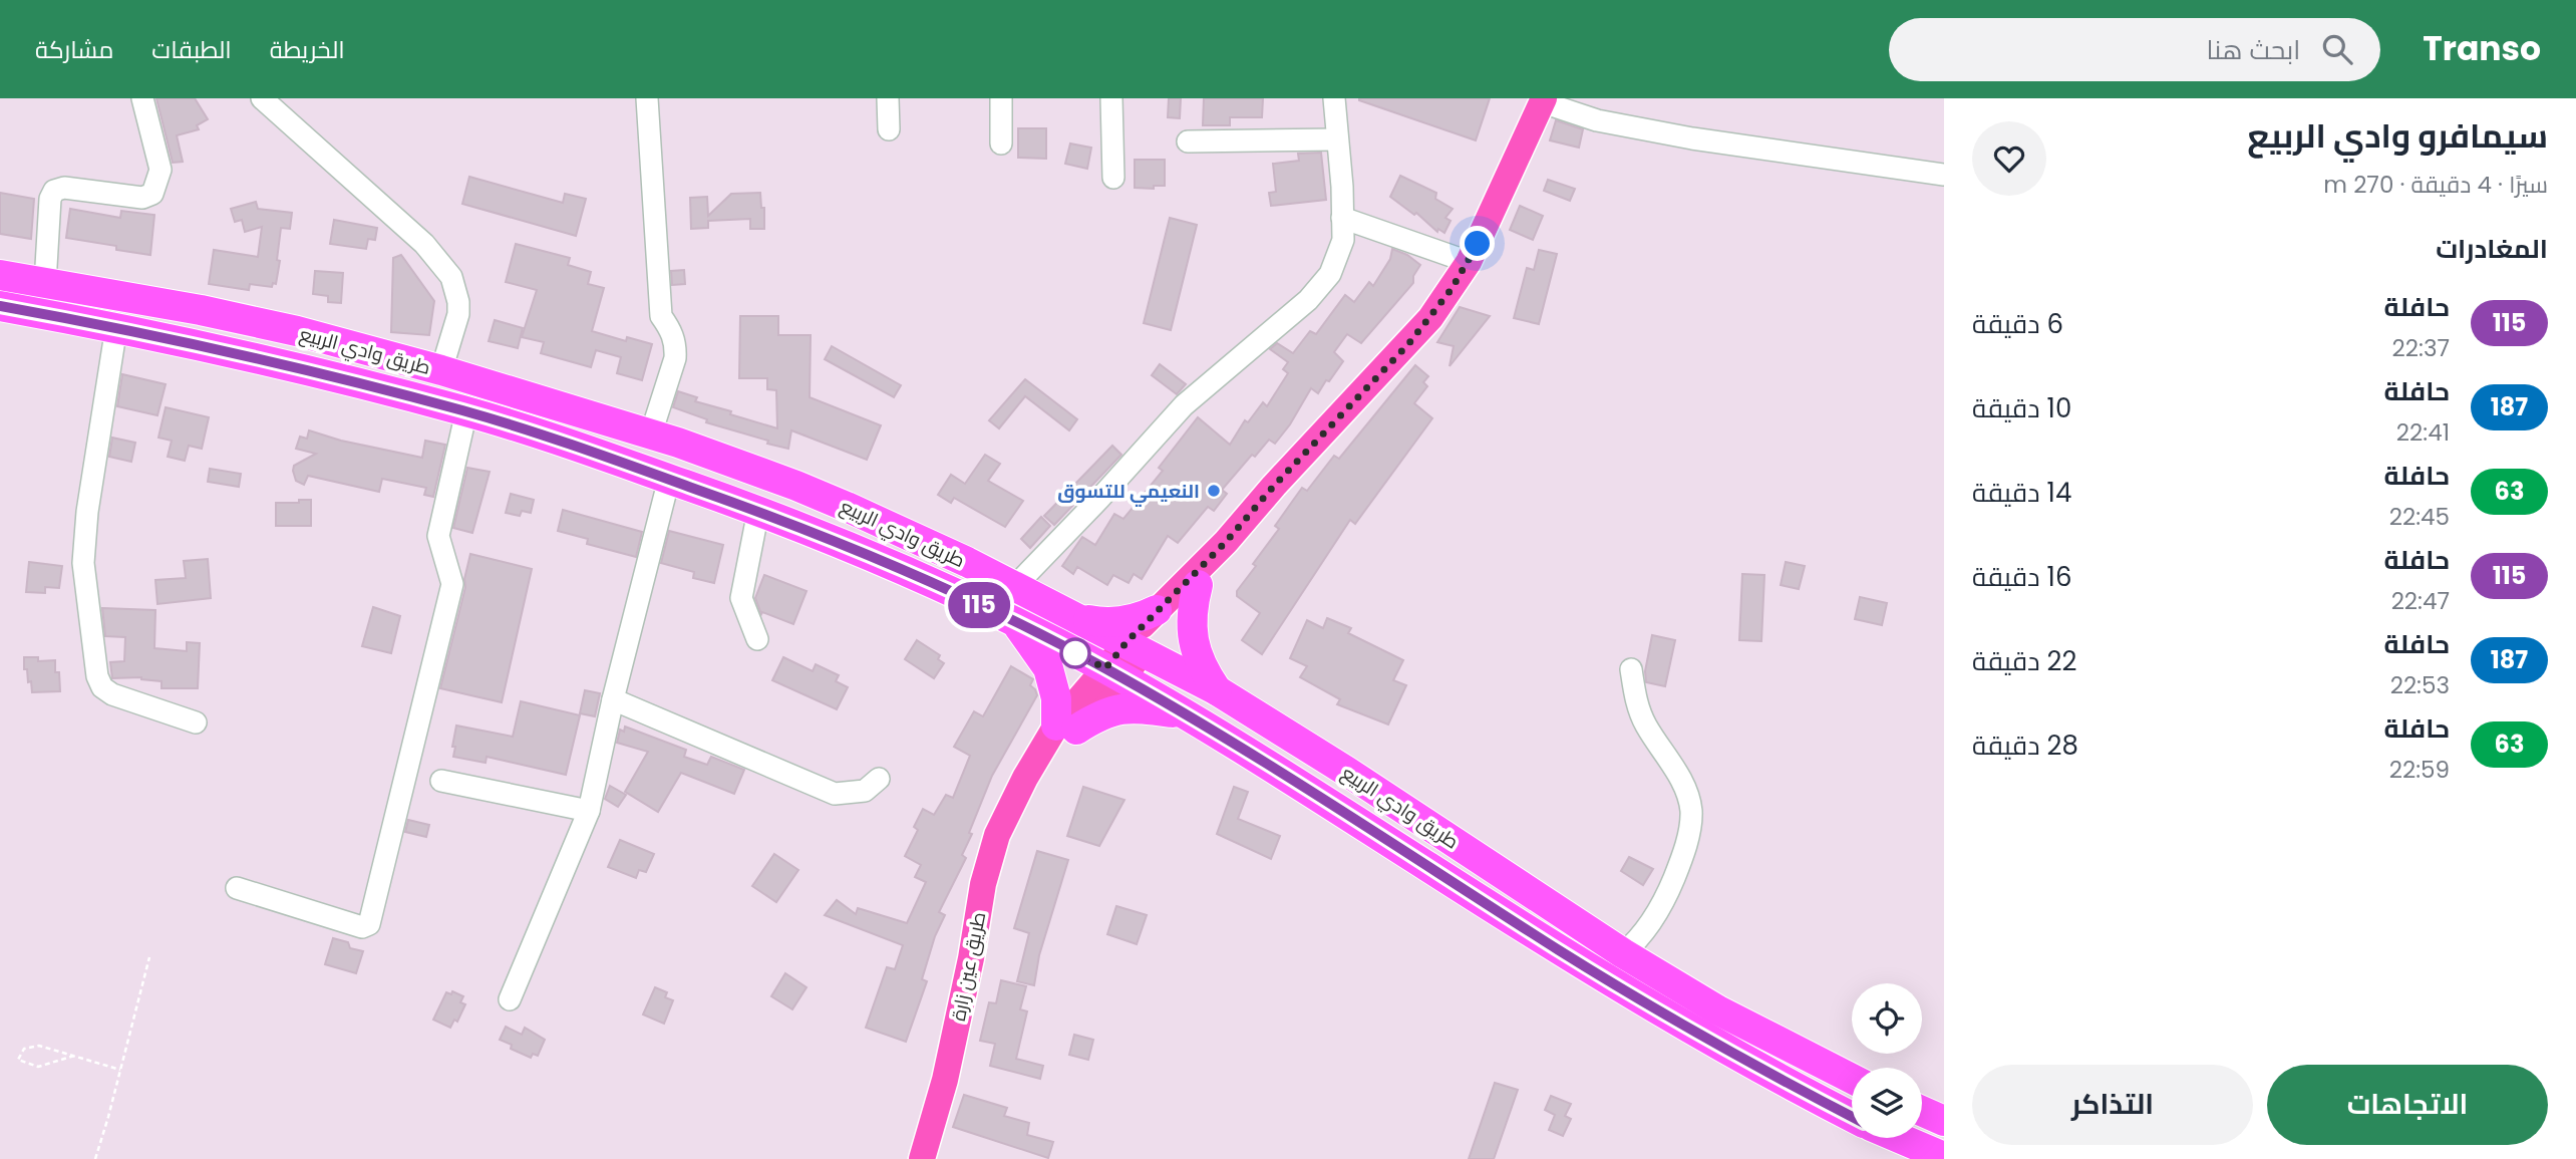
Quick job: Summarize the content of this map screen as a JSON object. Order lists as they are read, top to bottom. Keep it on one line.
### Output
{"streets":{"highway":["طريق وادي الربيع"],"main road":["طريق عين زارة"]},"crossings":[["طريق وادي الربيع","طريق عين زارة"]],"places":["النعيمي للتسوق"],"lines":["bus line 115"],"page":{"header":"Transo","search":"ابحث هنا","nav":["الخريطة","الطبقات","مشاركة"],"heading":[["سيمافرو وادي الربيع","سيرًا · 4 دقيقة · 270 m"],"المغادرات"],"on_map":"115","list":[{"mark":"115","name":"حافلة","note":"22:37","value":"6 دقيقة"},{"mark":"187","name":"حافلة","note":"22:41","value":"10 دقيقة"},{"mark":"63","name":"حافلة","note":"22:45","value":"14 دقيقة"},{"mark":"115","name":"حافلة","note":"22:47","value":"16 دقيقة"},{"mark":"187","name":"حافلة","note":"22:53","value":"22 دقيقة"},{"mark":"63","name":"حافلة","note":"22:59","value":"28 دقيقة"}],"buttons":["الاتجاهات","التذاكر"]}}
